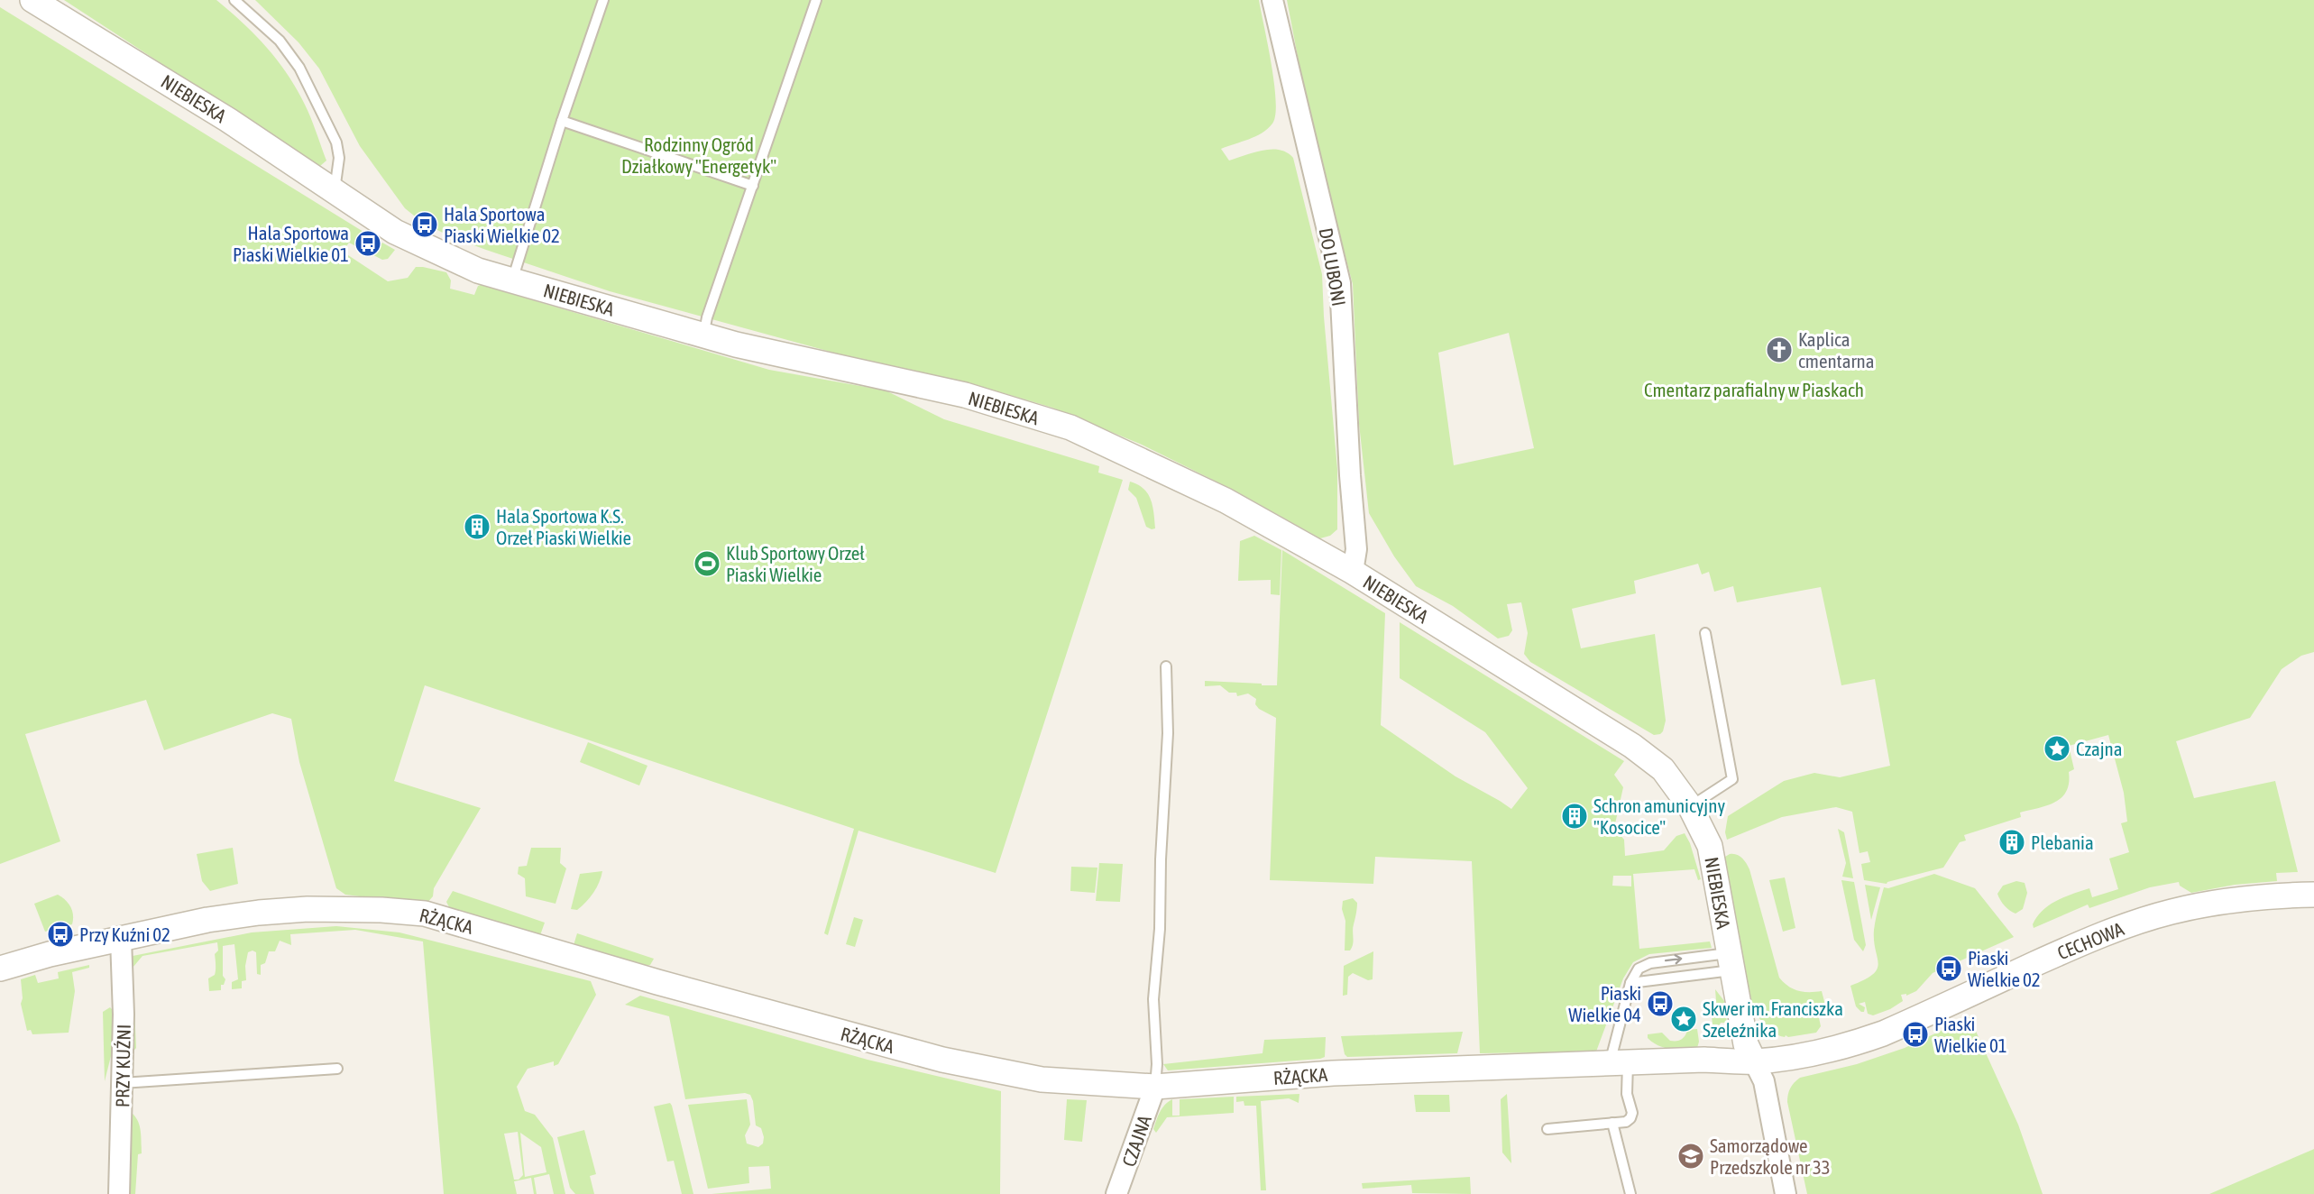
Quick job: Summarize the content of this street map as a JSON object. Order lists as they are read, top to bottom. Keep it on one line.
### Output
{"streets":{"street":["NIEBIESKA","DO LUBONI","RŻĄCKA","CECHOWA","PRZY KUŹNI","CZAJNA"]},"crossings":[["NIEBIESKA","DO LUBONI"],["NIEBIESKA","RŻĄCKA"],["NIEBIESKA","CECHOWA"],["RŻĄCKA","CECHOWA"],["RŻĄCKA","PRZY KUŹNI"],["RŻĄCKA","CZAJNA"]],"parks":["Rodzinny Ogród Działkowy \"Energetyk\"","Cmentarz parafialny w Piaskach"],"places":{"bus stop":["Hala Sportowa Piaski Wielkie 02","Hala Sportowa Piaski Wielkie 01","Przy Kuźni 02","Piaski Wielkie 02","Piaski Wielkie 04","Piaski Wielkie 01"],"church":["Kaplica cmentarna"],"building":["Hala Sportowa K.S. Orzeł Piaski Wielkie","Schron amunicyjny \"Kosocice\"","Plebania"],"sports":["Klub Sportowy Orzeł Piaski Wielkie"],"place":["Czajna","Skwer im. Franciszka Szeleźnika"],"school or university":["Samorządowe Przedszkole nr 33"]}}
